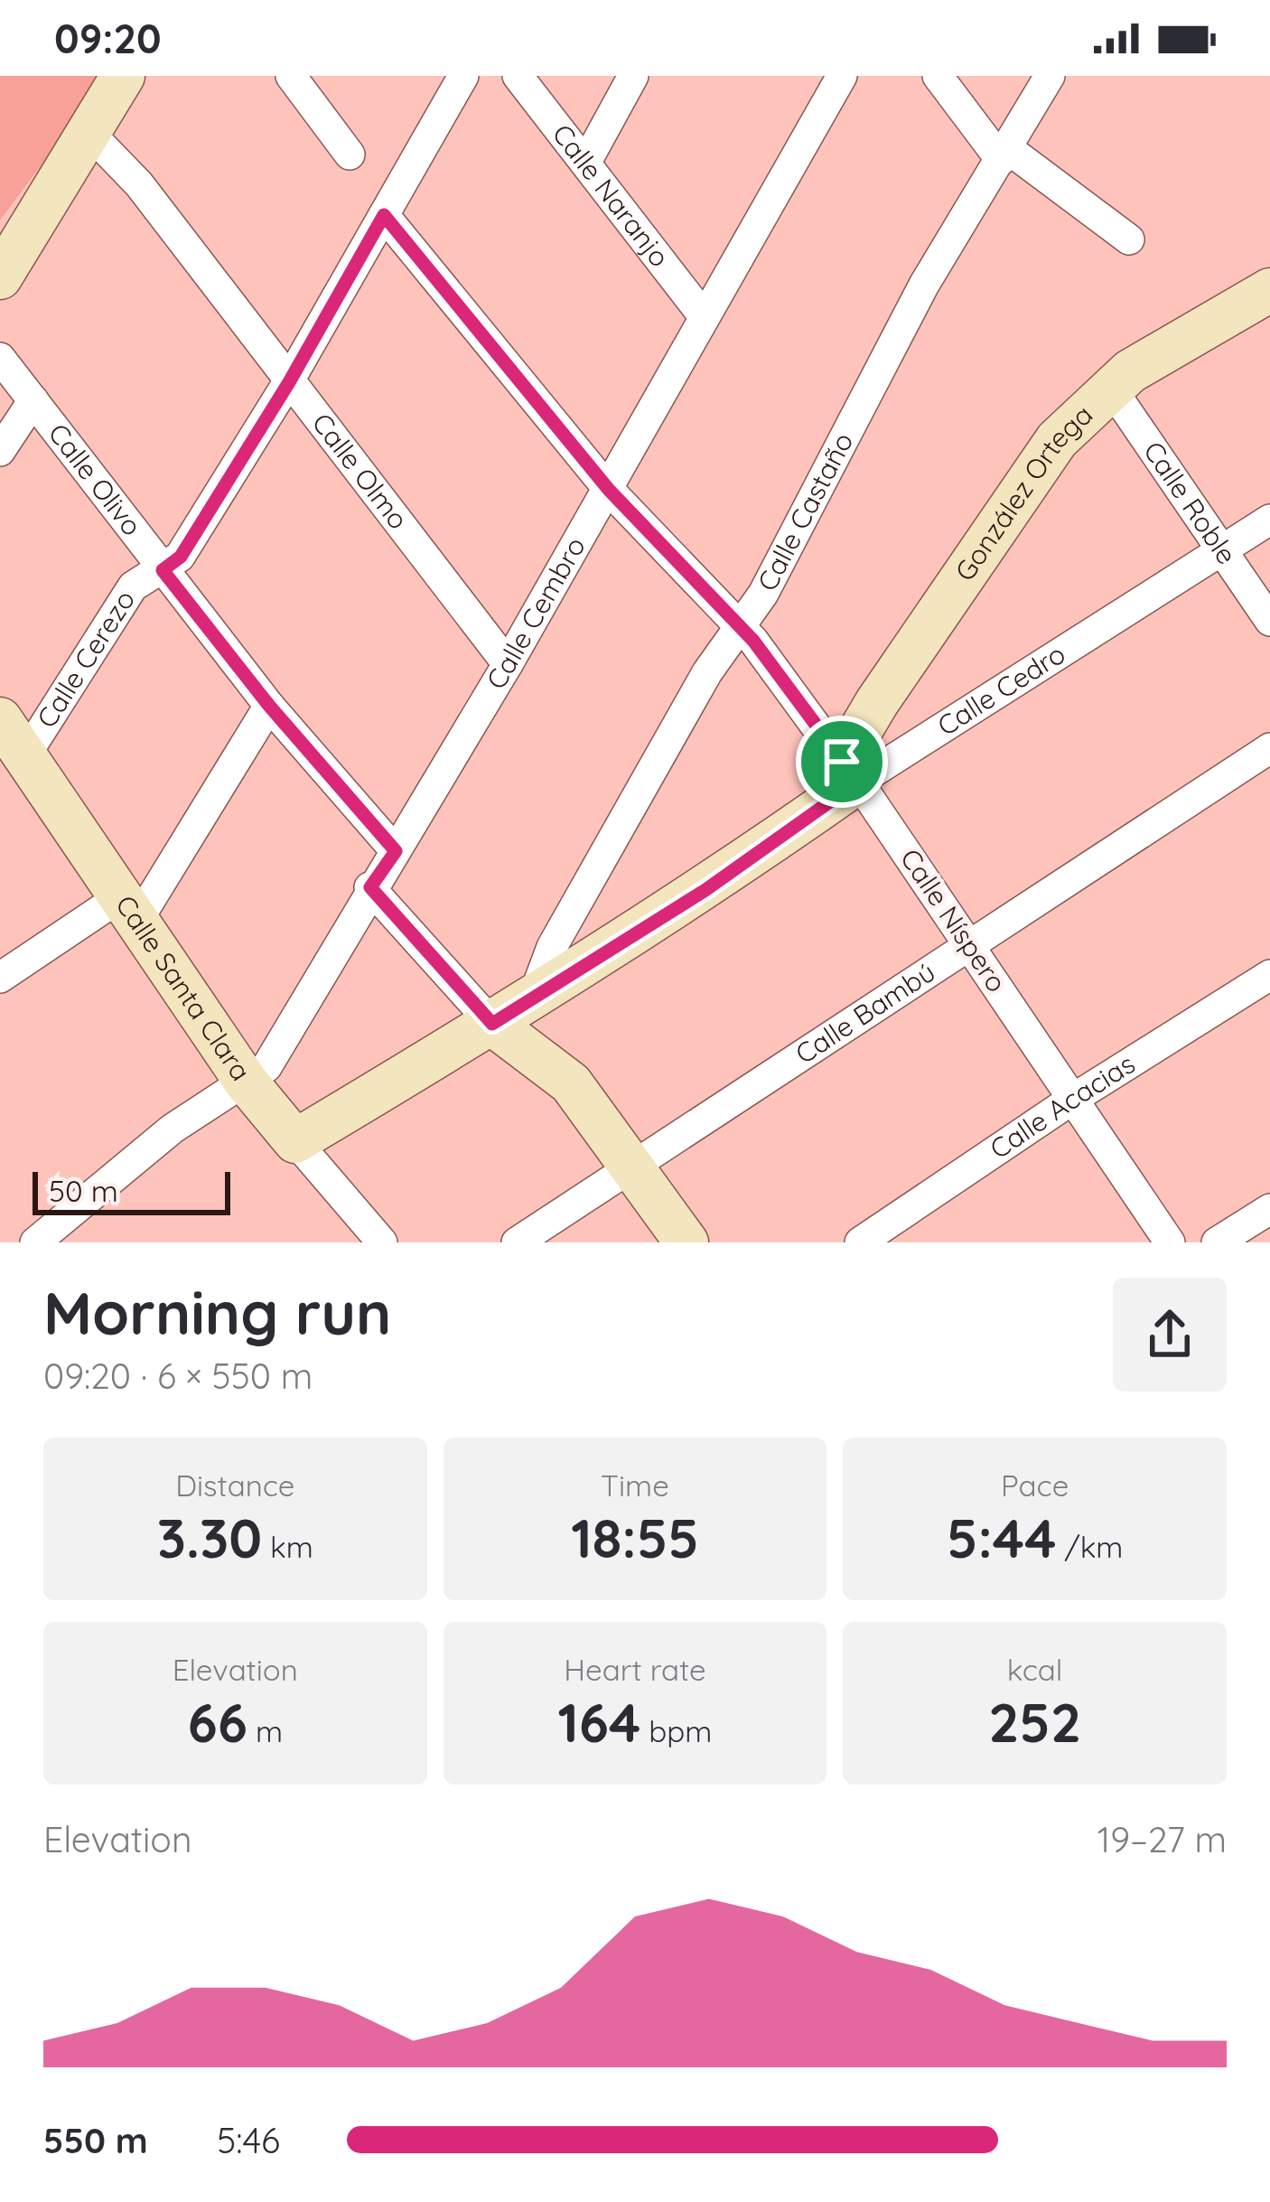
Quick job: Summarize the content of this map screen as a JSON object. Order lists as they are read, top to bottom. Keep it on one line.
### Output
{"streets":{"street":["Calle Naranjo","Calle Olmo","Calle Olivo","González Ortega","Calle Roble","Calle Castaño","Calle Cembro","Calle Cerezo","Calle Cedro","Calle Níspero","Calle Santa Clara","Calle Bambú","Calle Acacias"]},"crossings":[["Calle Naranjo","Calle Cembro"],["Calle Olmo","Calle Cembro"],["Calle Olmo","Calle Cerezo"],["Calle Olivo","Calle Cembro"],["Calle Olivo","Calle Cerezo"],["González Ortega","Calle Roble"],["González Ortega","Calle Cedro"],["González Ortega","Calle Níspero"],["Calle Roble","Calle Cedro"],["Calle Castaño","Calle Cedro"],["Calle Castaño","Calle Níspero"],["Calle Cembro","Calle Níspero"],["Calle Cembro","Calle Santa Clara"],["Calle Cerezo","Calle Níspero"],["Calle Cerezo","Calle Santa Clara"],["Calle Cedro","Calle Níspero"],["Calle Cedro","Calle Santa Clara"],["Calle Níspero","Calle Bambú"],["Calle Níspero","Calle Acacias"]],"scale_bar":"50 m","page":{"status":"09:20","scale":"50 m","heading":["Morning run","09:20 · 6 × 550 m"],"stats":[["Distance","3.30 km"],["Time","18:55"],["Pace","5:44 /km"],["Elevation","66 m"],["Heart rate","164 bpm"],["kcal","252"]],"chart":["Elevation","19–27 m"],"list":[{"name":"550 m","note":"5:46"}]}}
